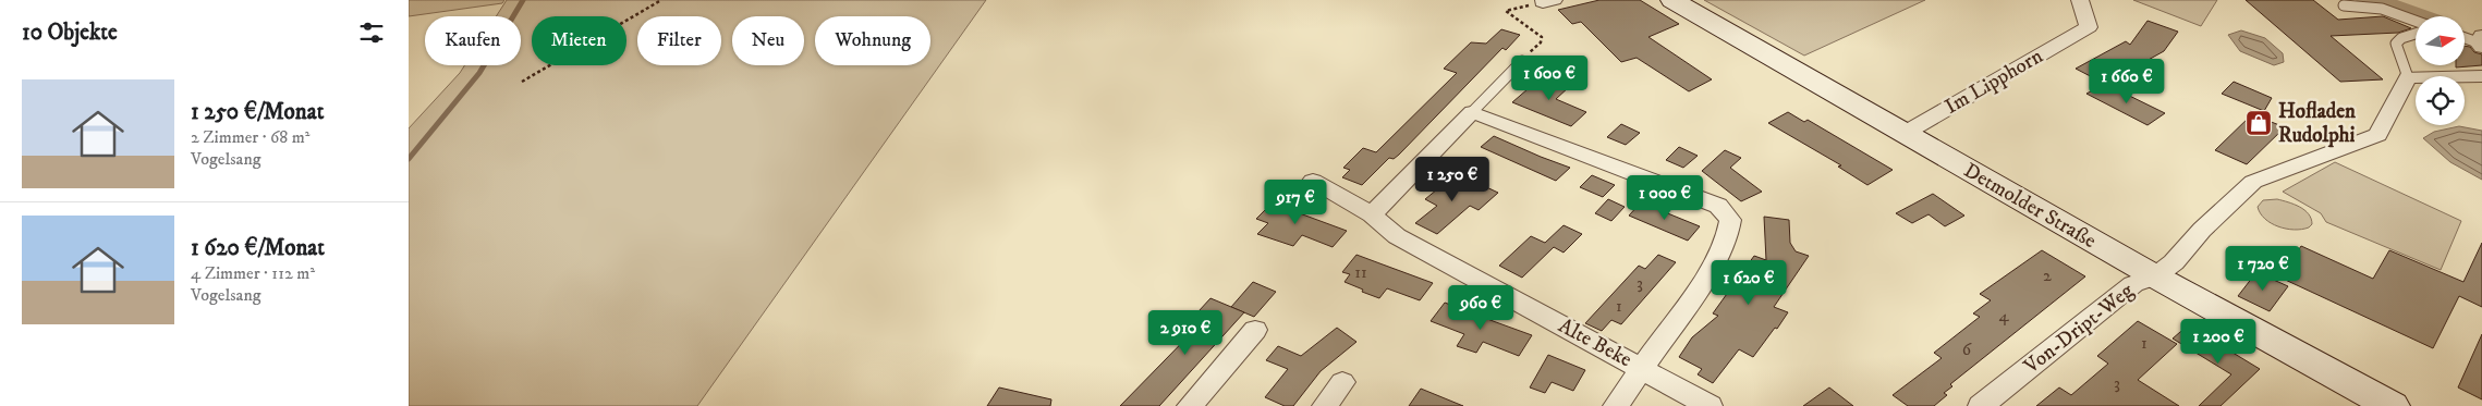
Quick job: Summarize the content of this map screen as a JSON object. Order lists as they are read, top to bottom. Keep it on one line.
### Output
{"streets":{"street":["Im Lipphorn","Detmolder Straße","Von-Dript-Weg","Alte Beke"]},"crossings":[["Im Lipphorn","Detmolder Straße"],["Detmolder Straße","Von-Dript-Weg"]],"places":{"shop":["Hofladen Rudolphi"]},"house_numbers":["11","2","3","1","4","1","6","3"],"north":"right","page":{"heading":"10 Objekte","chip":["Kaufen","Mieten","Filter","Neu","Wohnung"],"price":["1 600 €","1 660 €","1 250 €","1 000 €","917 €","1 720 €","1 620 €","960 €","2 910 €","1 200 €"],"list":[{"name":"1 250 €/Monat","note":"2 Zimmer · 68 m² · Vogelsang"},{"name":"1 620 €/Monat","note":"4 Zimmer · 112 m² · Vogelsang"}]}}
